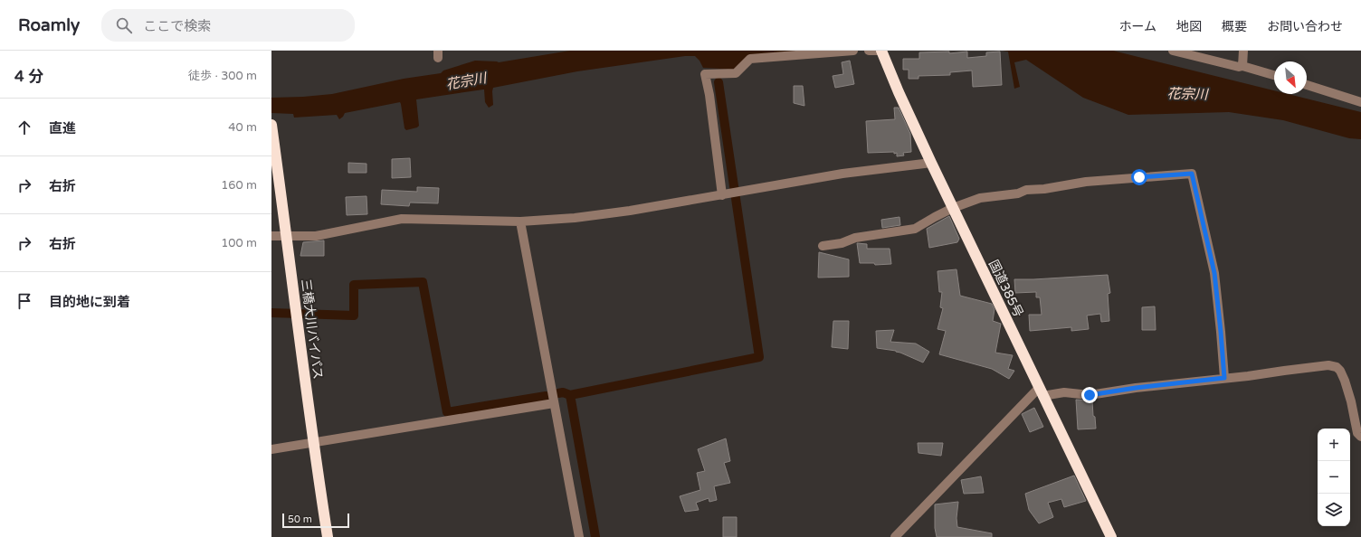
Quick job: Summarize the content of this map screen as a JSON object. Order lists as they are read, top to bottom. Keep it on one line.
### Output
{"streets":{"highway":["国道385号","三橋大川バイパス"]},"water":["花宗川"],"scale_bar":"50 m","north":"bottom right","page":{"header":"Roamly","search":"ここで検索","nav":["ホーム","地図","概要","お問い合わせ"],"heading":["4 分","徒歩 · 300 m"],"list":[["直進","40 m"],["右折","160 m"],["右折","100 m"],"目的地に到着"],"map_buttons":["+","−"],"scale":"50 m"}}
